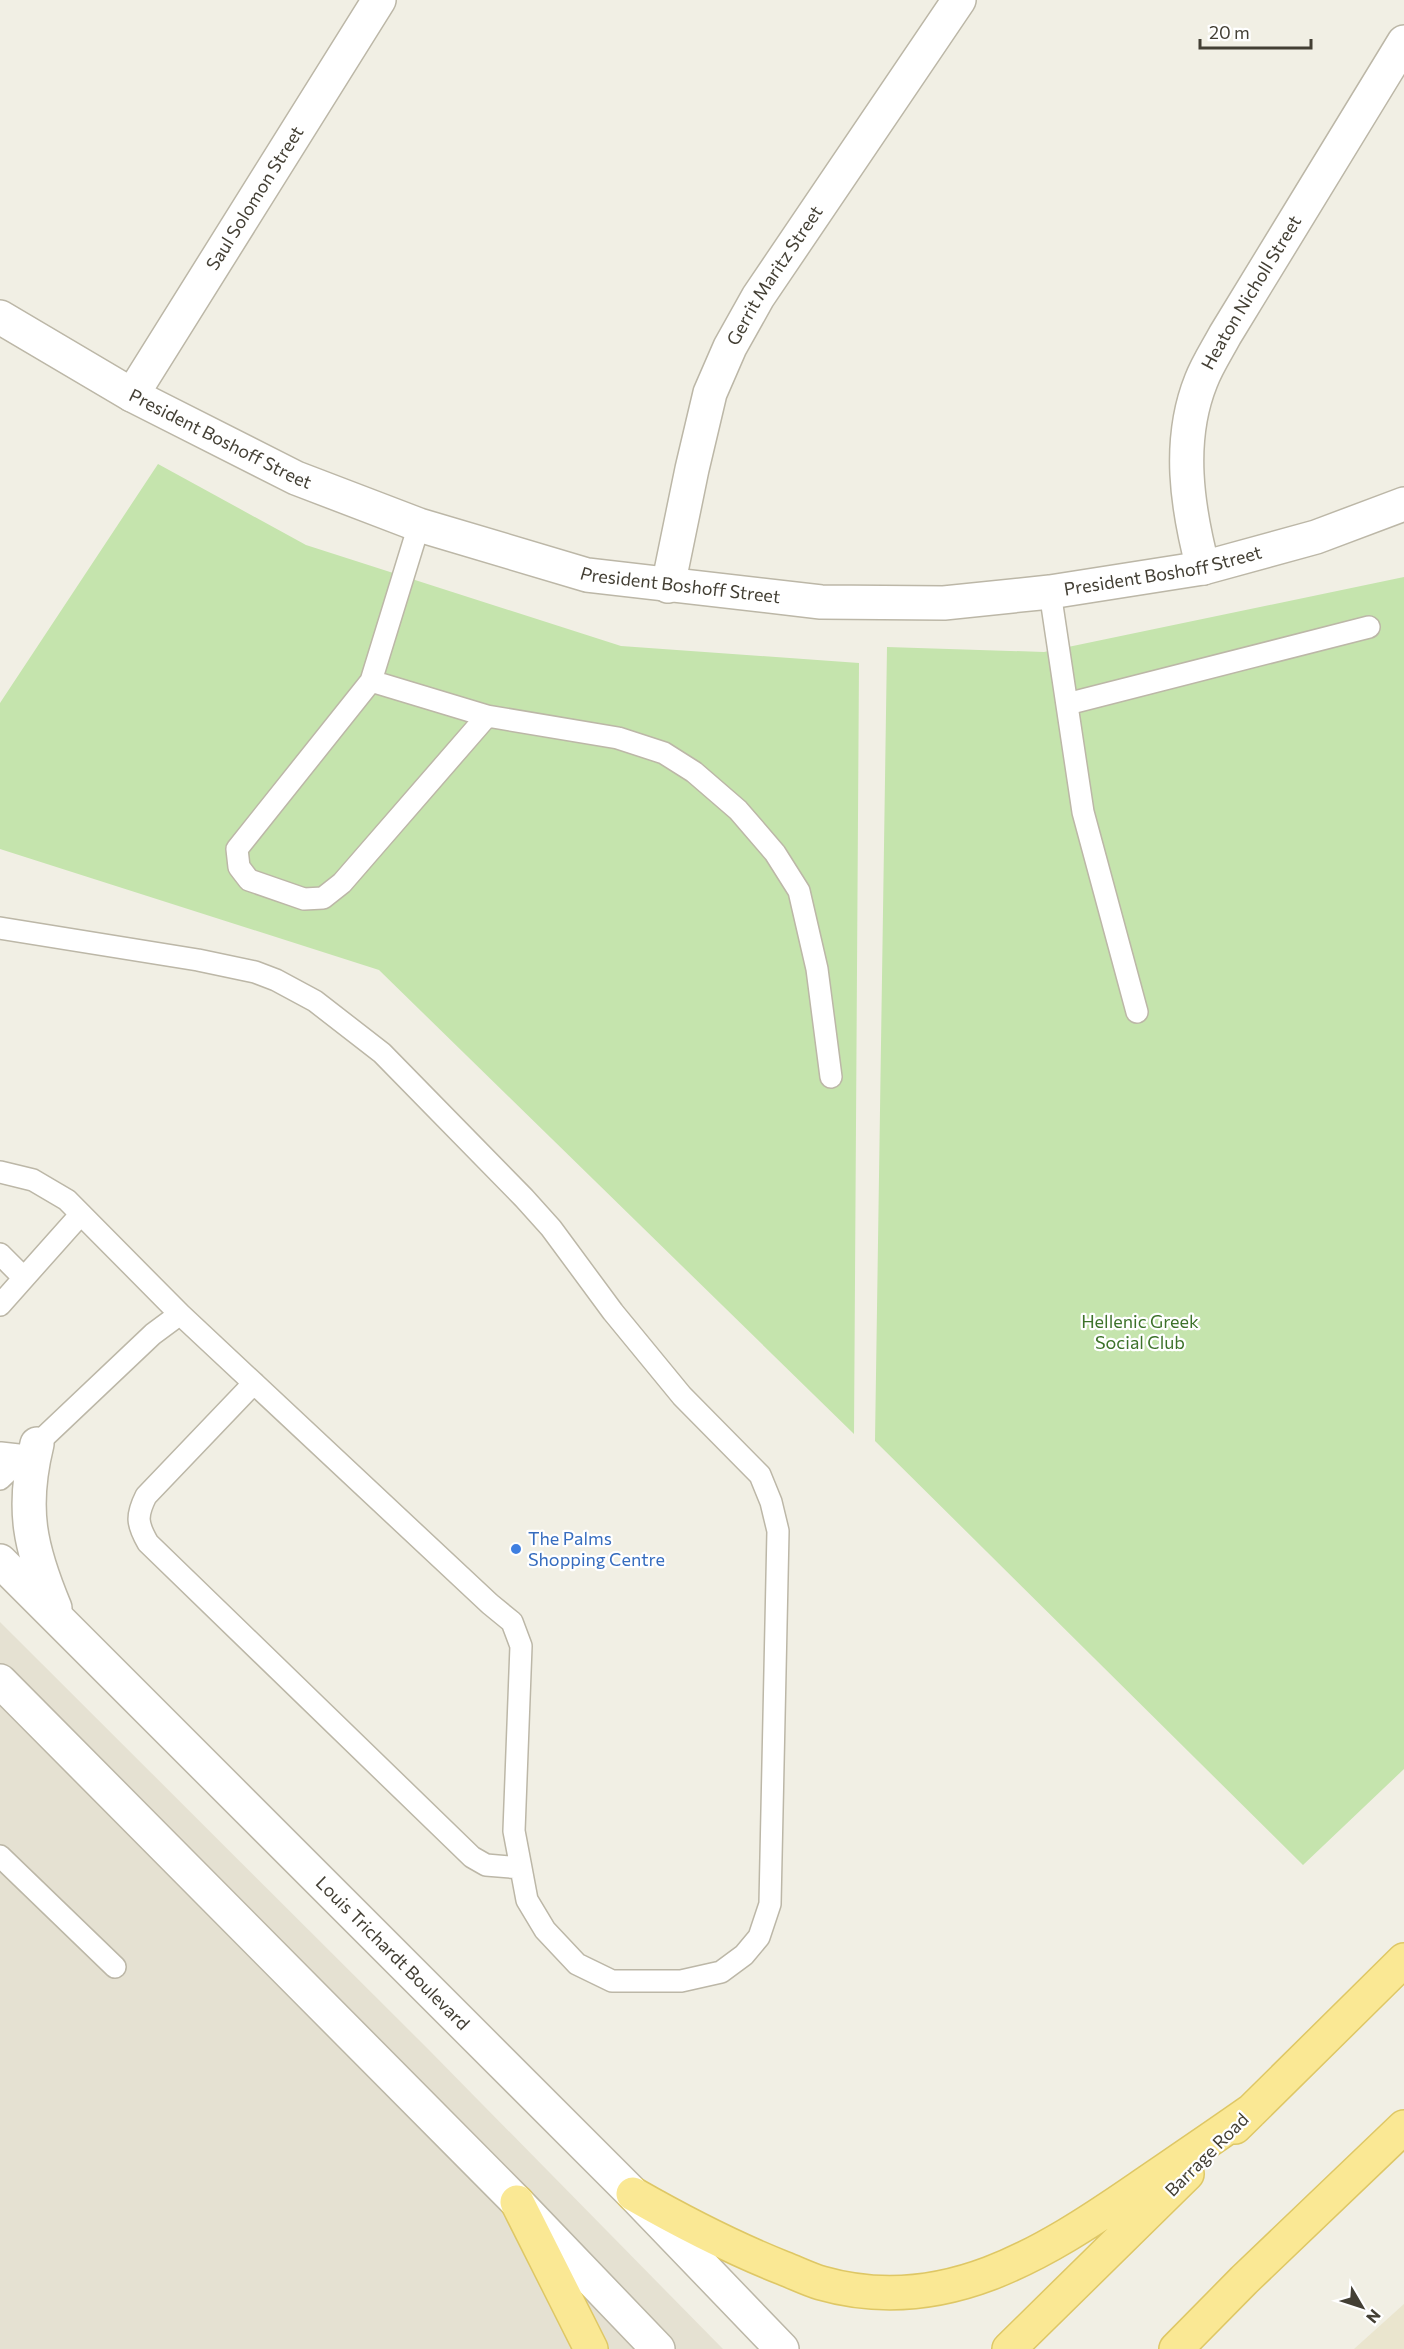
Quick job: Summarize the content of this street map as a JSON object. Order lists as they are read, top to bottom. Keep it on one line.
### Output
{"streets":{"main road":["Barrage Road"],"street":["Saul Solomon Street","Gerrit Maritz Street","Heaton Nicholl Street","President Boshoff Street","Louis Trichardt Boulevard"]},"crossings":[["Saul Solomon Street","President Boshoff Street"],["Gerrit Maritz Street","President Boshoff Street"],["Heaton Nicholl Street","President Boshoff Street"]],"parks":["Hellenic Greek Social Club"],"places":["The Palms Shopping Centre"],"scale_bar":"20 m","north":"bottom right"}
